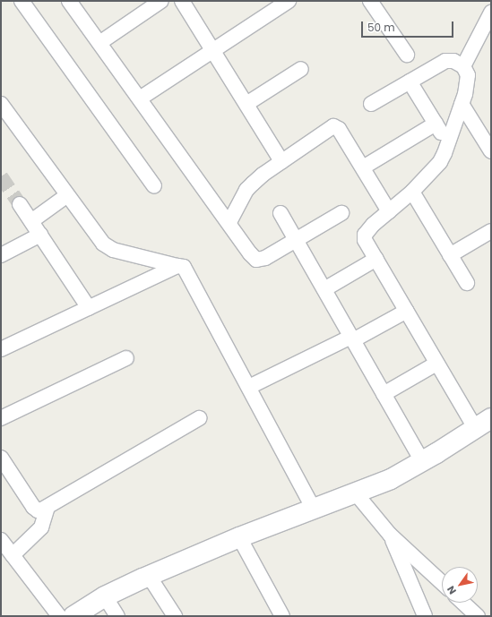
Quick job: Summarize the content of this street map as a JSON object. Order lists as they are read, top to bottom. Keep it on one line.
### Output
{"scale_bar":"50 m","north":"bottom left"}
